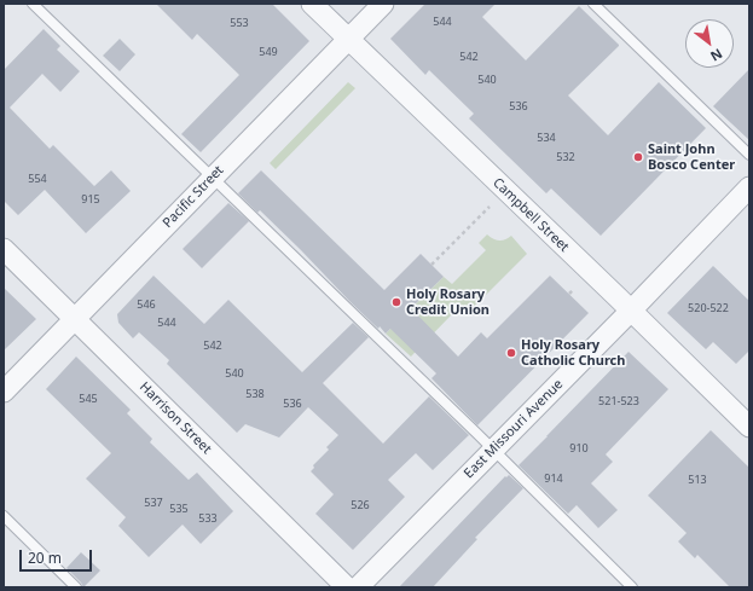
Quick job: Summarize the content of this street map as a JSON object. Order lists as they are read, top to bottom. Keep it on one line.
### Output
{"streets":{"street":["Pacific Street","Campbell Street","Harrison Street","East Missouri Avenue"]},"crossings":[["Pacific Street","Campbell Street"],["Pacific Street","Harrison Street"],["Campbell Street","East Missouri Avenue"]],"places":["Saint John Bosco Center","Holy Rosary Credit Union","Holy Rosary Catholic Church"],"house_numbers":["544","553","549","542","540","536","534","532","554","915","546","520-522","544","542","540","538","545","521-523","536","910","914","513","537","526","535","533"],"scale_bar":"20 m","north":"bottom right"}
